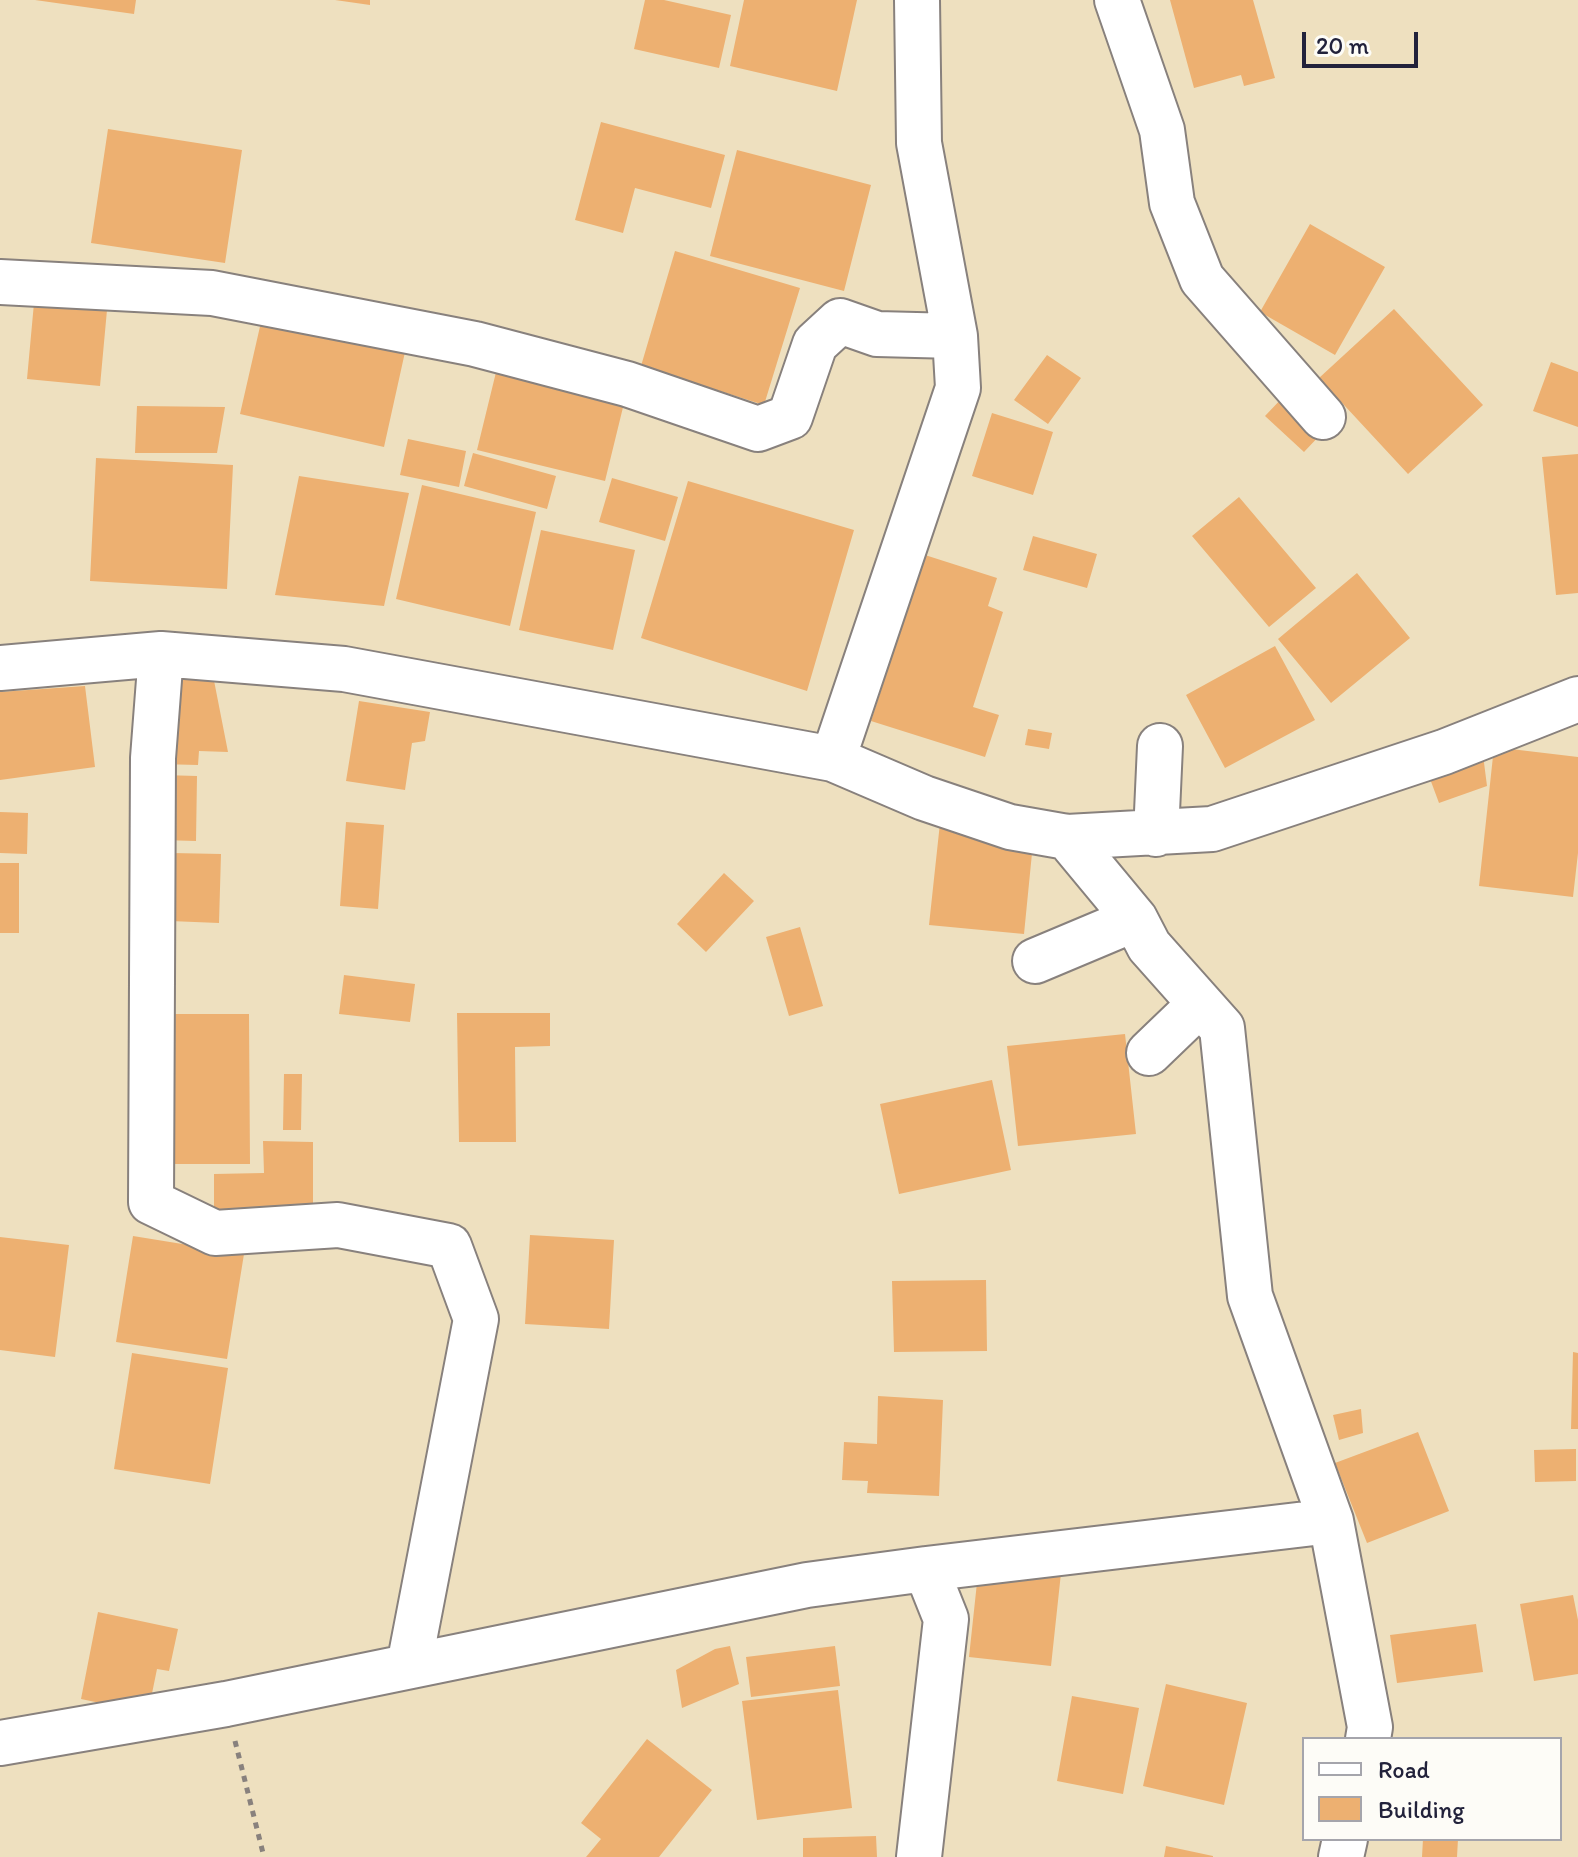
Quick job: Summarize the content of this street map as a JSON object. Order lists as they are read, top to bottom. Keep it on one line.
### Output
{"legend":["Road","Building"],"scale_bar":"20 m"}
